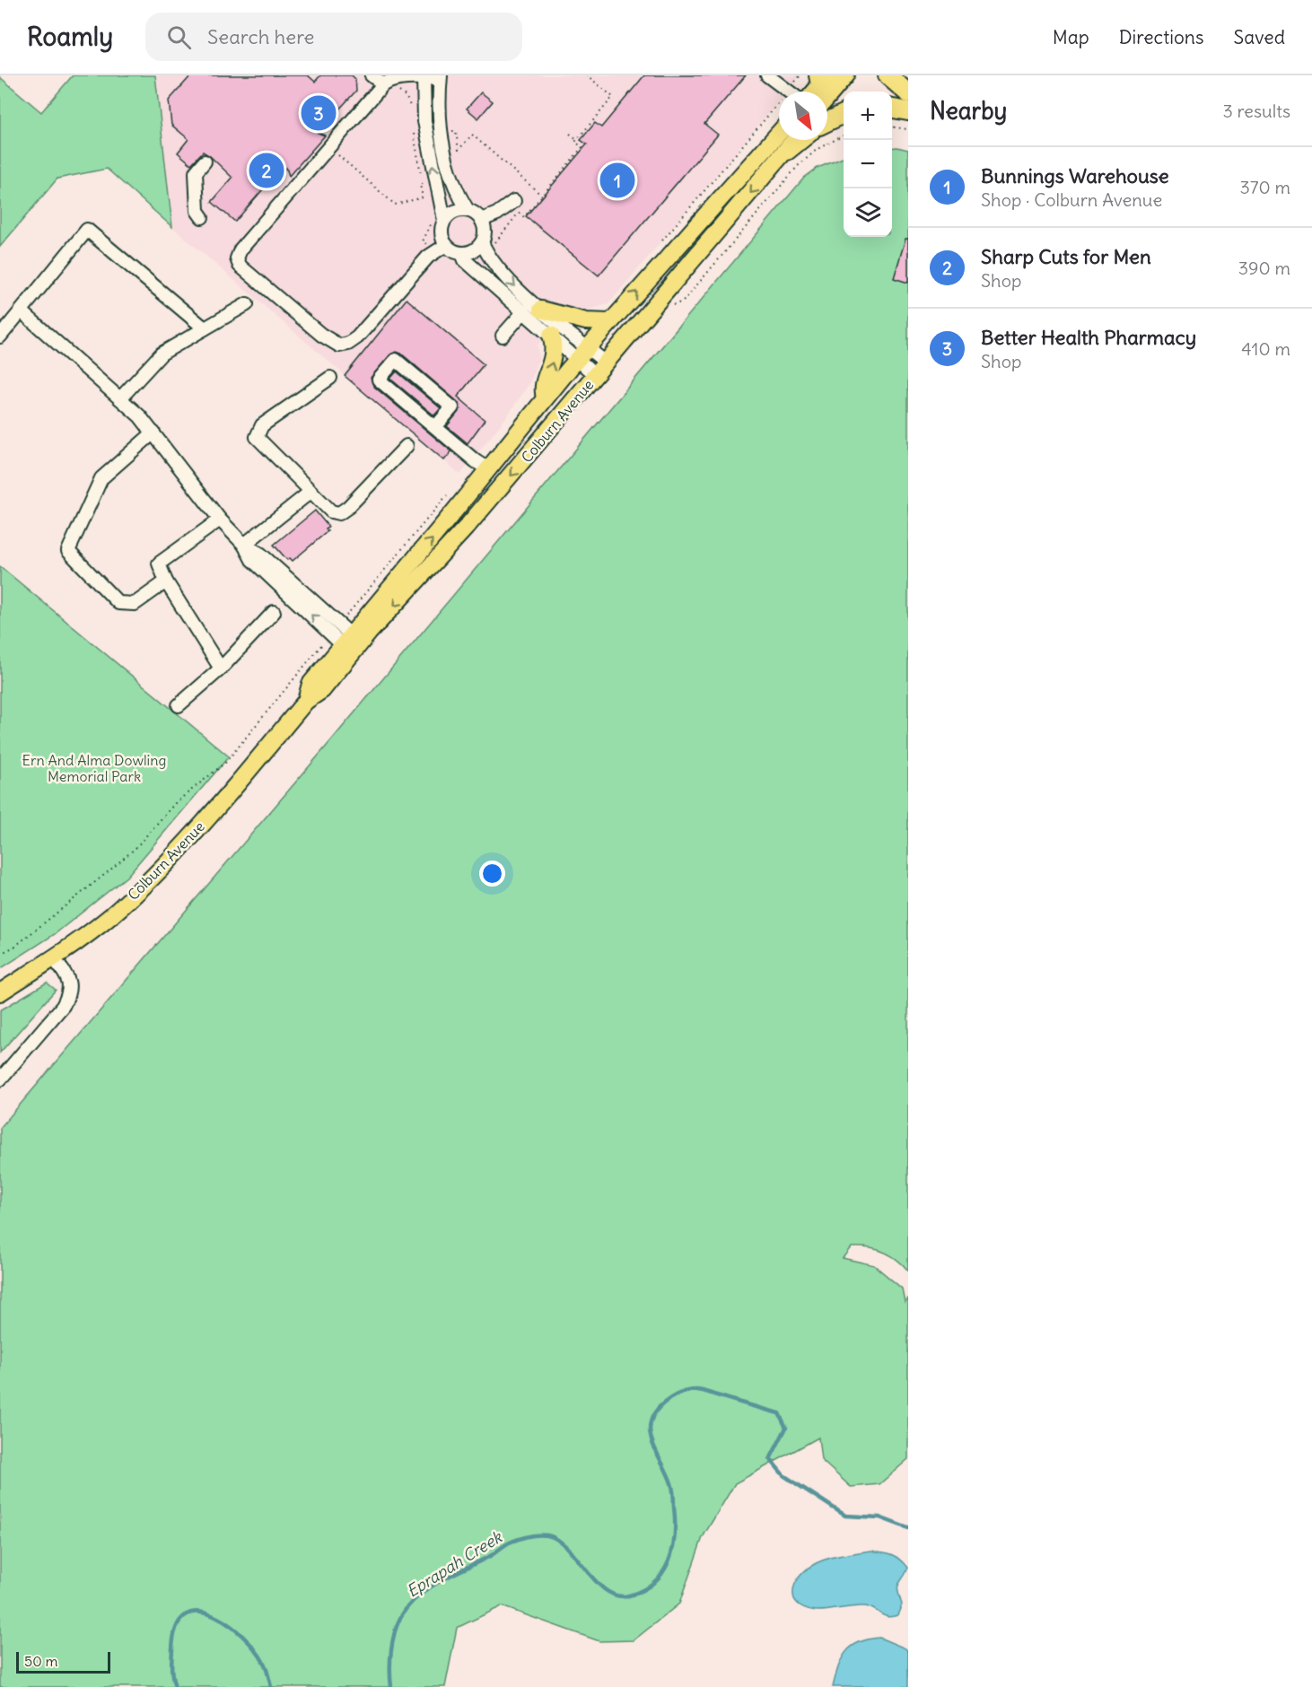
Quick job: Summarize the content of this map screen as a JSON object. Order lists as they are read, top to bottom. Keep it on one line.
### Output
{"streets":{"main road":["Colburn Avenue"]},"water":["Eprapah Creek"],"parks":["Ern And Alma Dowling Memorial Park"],"scale_bar":"50 m","north":"bottom right","page":{"header":"Roamly","search":"Search here","nav":["Map","Directions","Saved"],"heading":["Nearby","3 results"],"map_buttons":["+","−"],"pins":["3","2","1"],"list":[{"mark":"1","name":"Bunnings Warehouse","note":"Shop · Colburn Avenue","value":"370 m"},{"mark":"2","name":"Sharp Cuts for Men","note":"Shop","value":"390 m"},{"mark":"3","name":"Better Health Pharmacy","note":"Shop","value":"410 m"}],"scale":"50 m"}}
